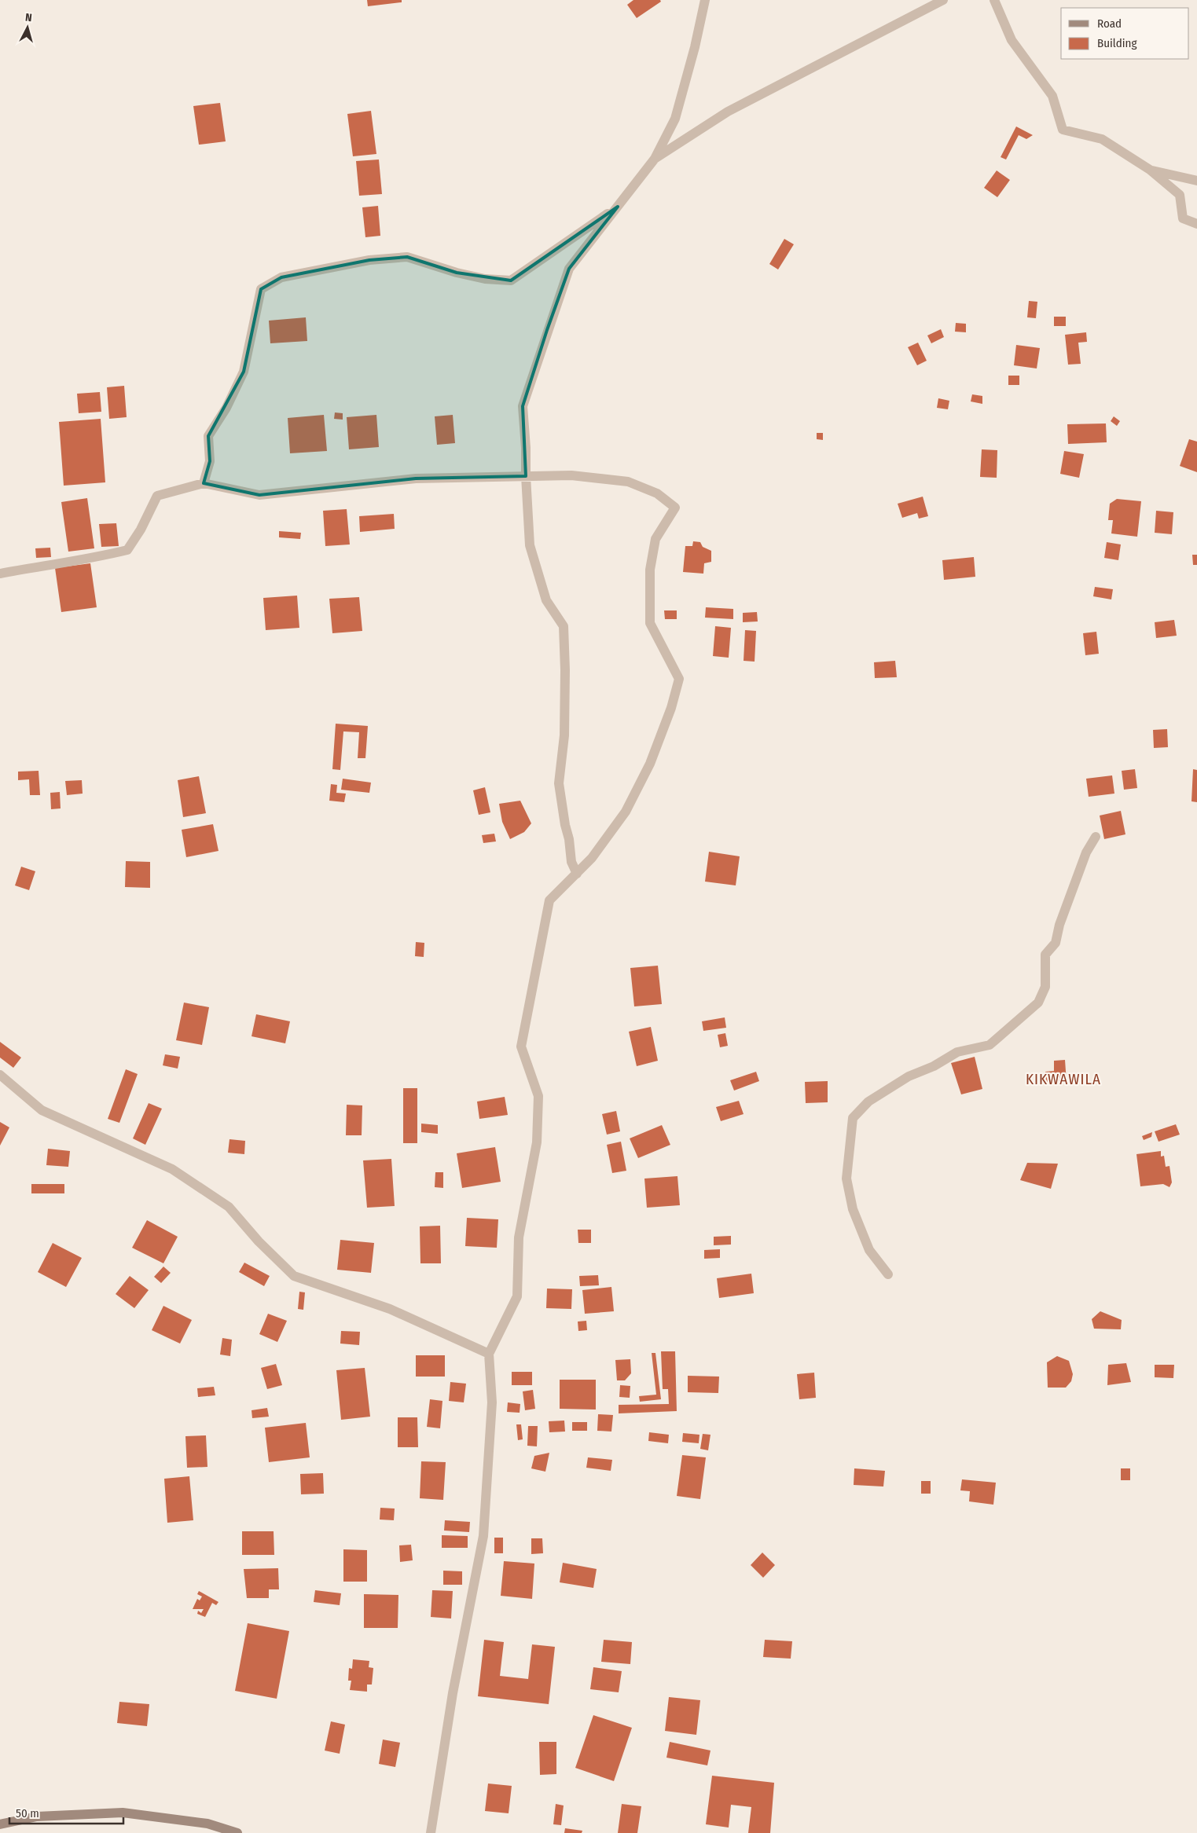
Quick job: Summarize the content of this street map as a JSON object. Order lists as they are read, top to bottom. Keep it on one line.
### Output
{"districts":["KIKWAWILA"],"legend":["Road","Building"],"scale_bar":"50 m","north":"top"}
